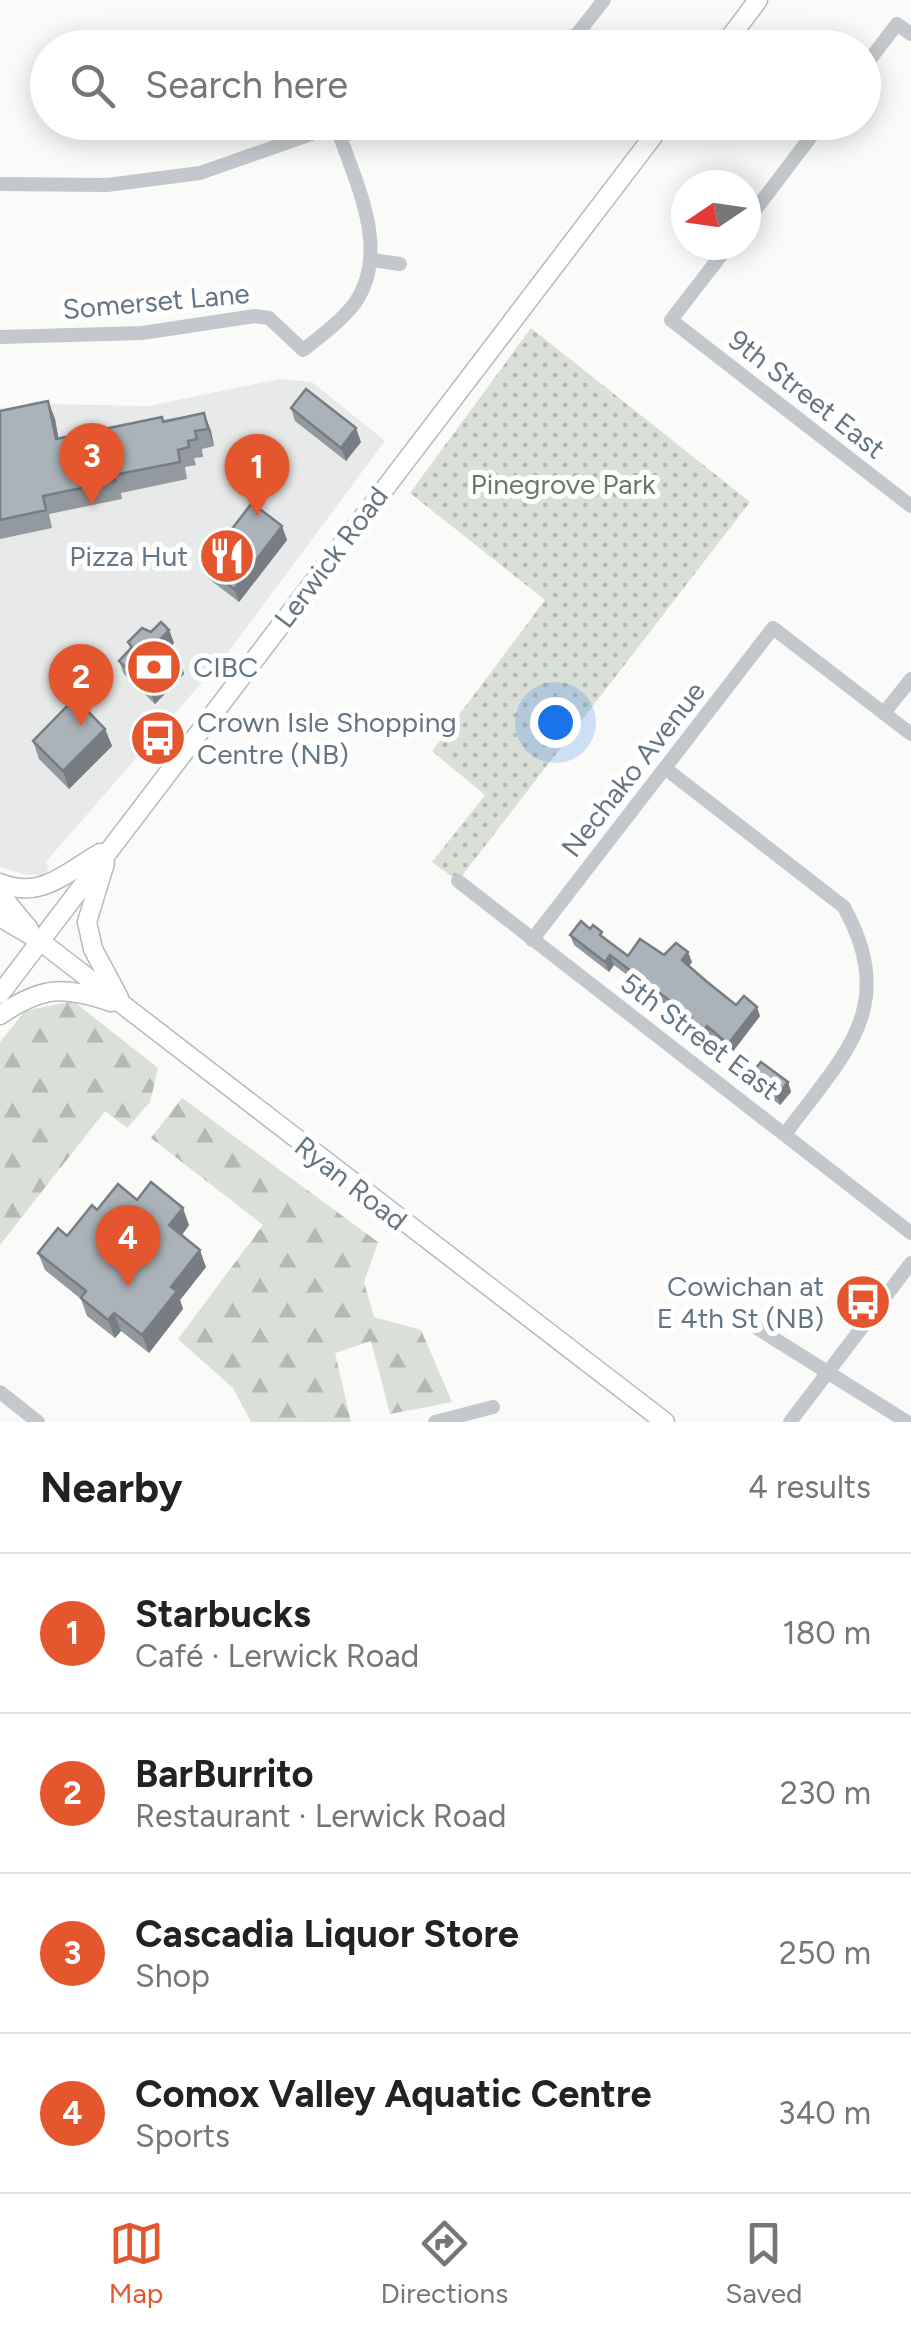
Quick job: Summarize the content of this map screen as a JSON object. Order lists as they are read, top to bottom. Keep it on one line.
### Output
{"streets":{"main road":["Lerwick Road","Ryan Road"],"street":["Somerset Lane","9th Street East","Nechako Avenue","5th Street East"]},"crossings":[["Lerwick Road","Ryan Road"],["Nechako Avenue","5th Street East"]],"parks":["Pinegrove Park"],"places":{"restaurant":["Pizza Hut"],"bank":["CIBC"],"bus stop":["Crown Isle Shopping Centre (NB)","Cowichan at E 4th St (NB)"]},"north":"left","page":{"search":"Search here","pins":["3","1","2","4"],"heading":["Nearby","4 results"],"list":[{"mark":"1","name":"Starbucks","note":"Café · Lerwick Road","value":"180 m"},{"mark":"2","name":"BarBurrito","note":"Restaurant · Lerwick Road","value":"230 m"},{"mark":"3","name":"Cascadia Liquor Store","note":"Shop","value":"250 m"},{"mark":"4","name":"Comox Valley Aquatic Centre","note":"Sports","value":"340 m"}],"nav":["Map","Directions","Saved"]}}
